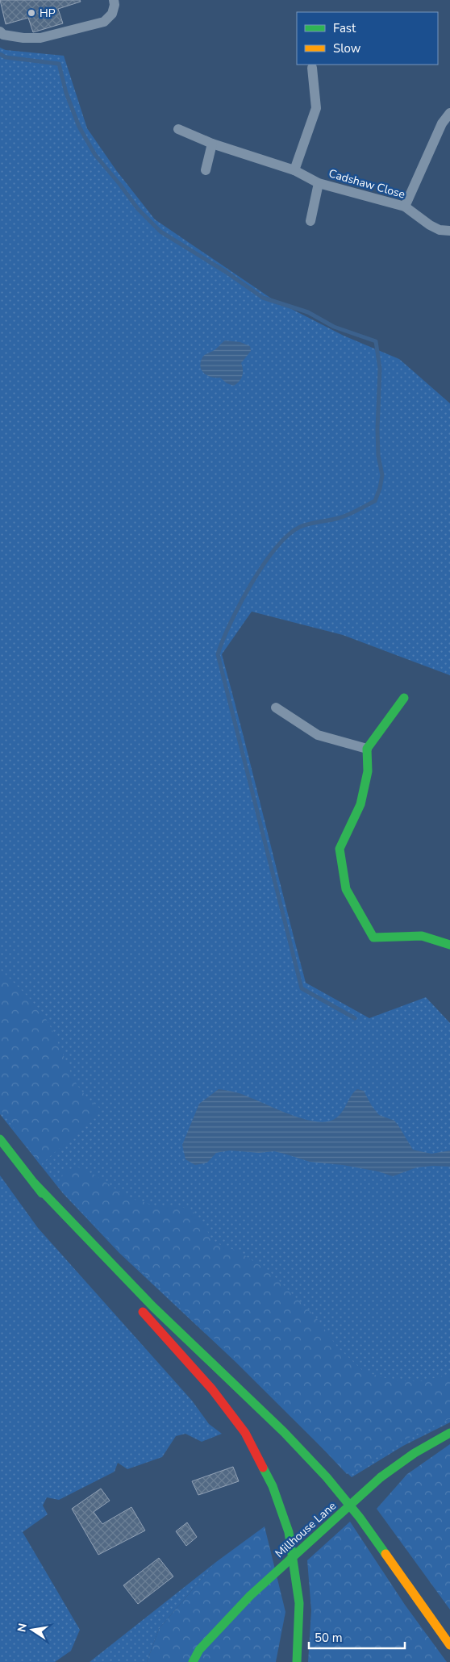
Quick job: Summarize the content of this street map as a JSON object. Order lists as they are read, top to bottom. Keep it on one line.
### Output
{"streets":{"main road":["Millhouse Lane"],"street":["Cadshaw Close"]},"places":["HP"],"legend":["Fast","Slow"],"scale_bar":"50 m","north":"left"}
